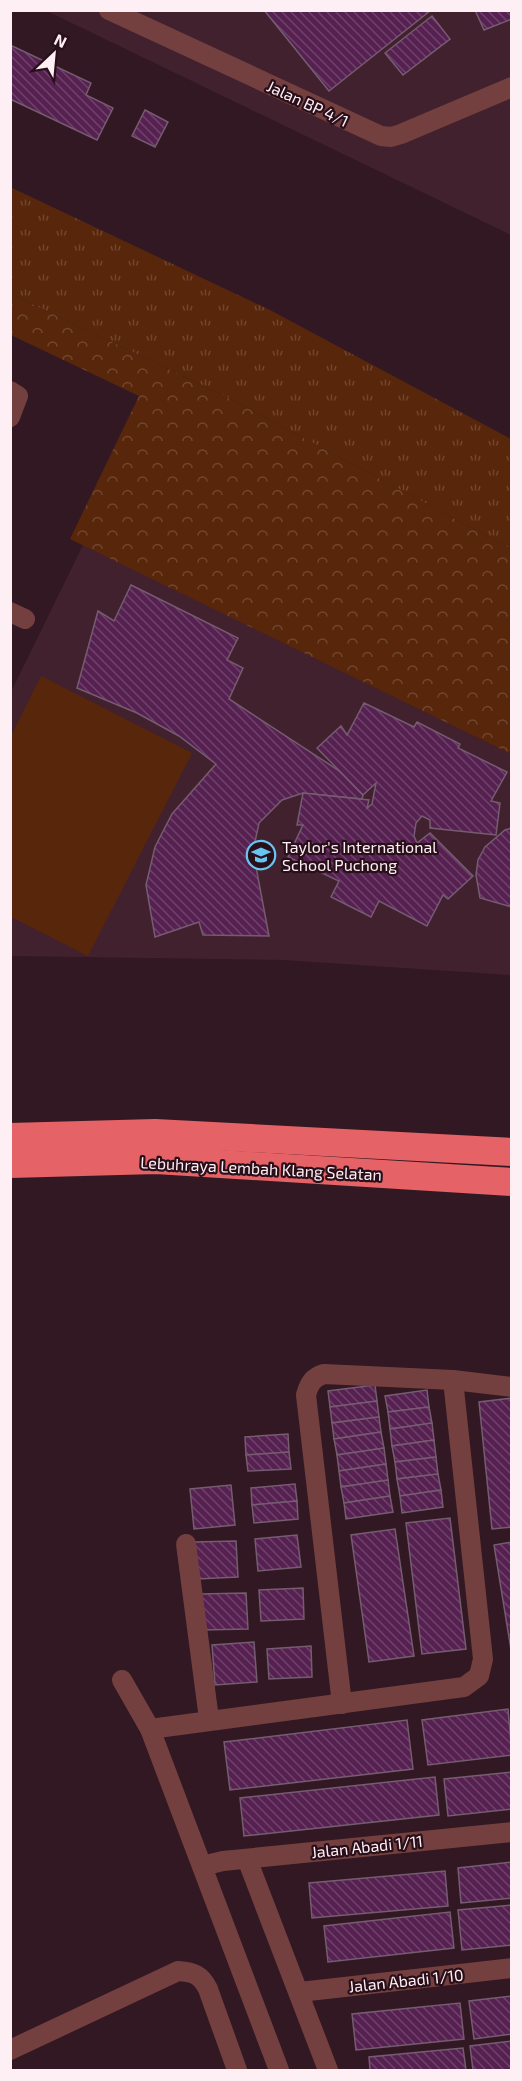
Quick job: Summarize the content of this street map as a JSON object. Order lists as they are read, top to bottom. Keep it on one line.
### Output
{"streets":{"highway":["Lebuhraya Lembah Klang Selatan"],"street":["Jalan BP 4/1","Jalan Abadi 1/11","Jalan Abadi 1/10"]},"places":{"school or university":["Taylor's International School Puchong"]},"north":"top right"}
